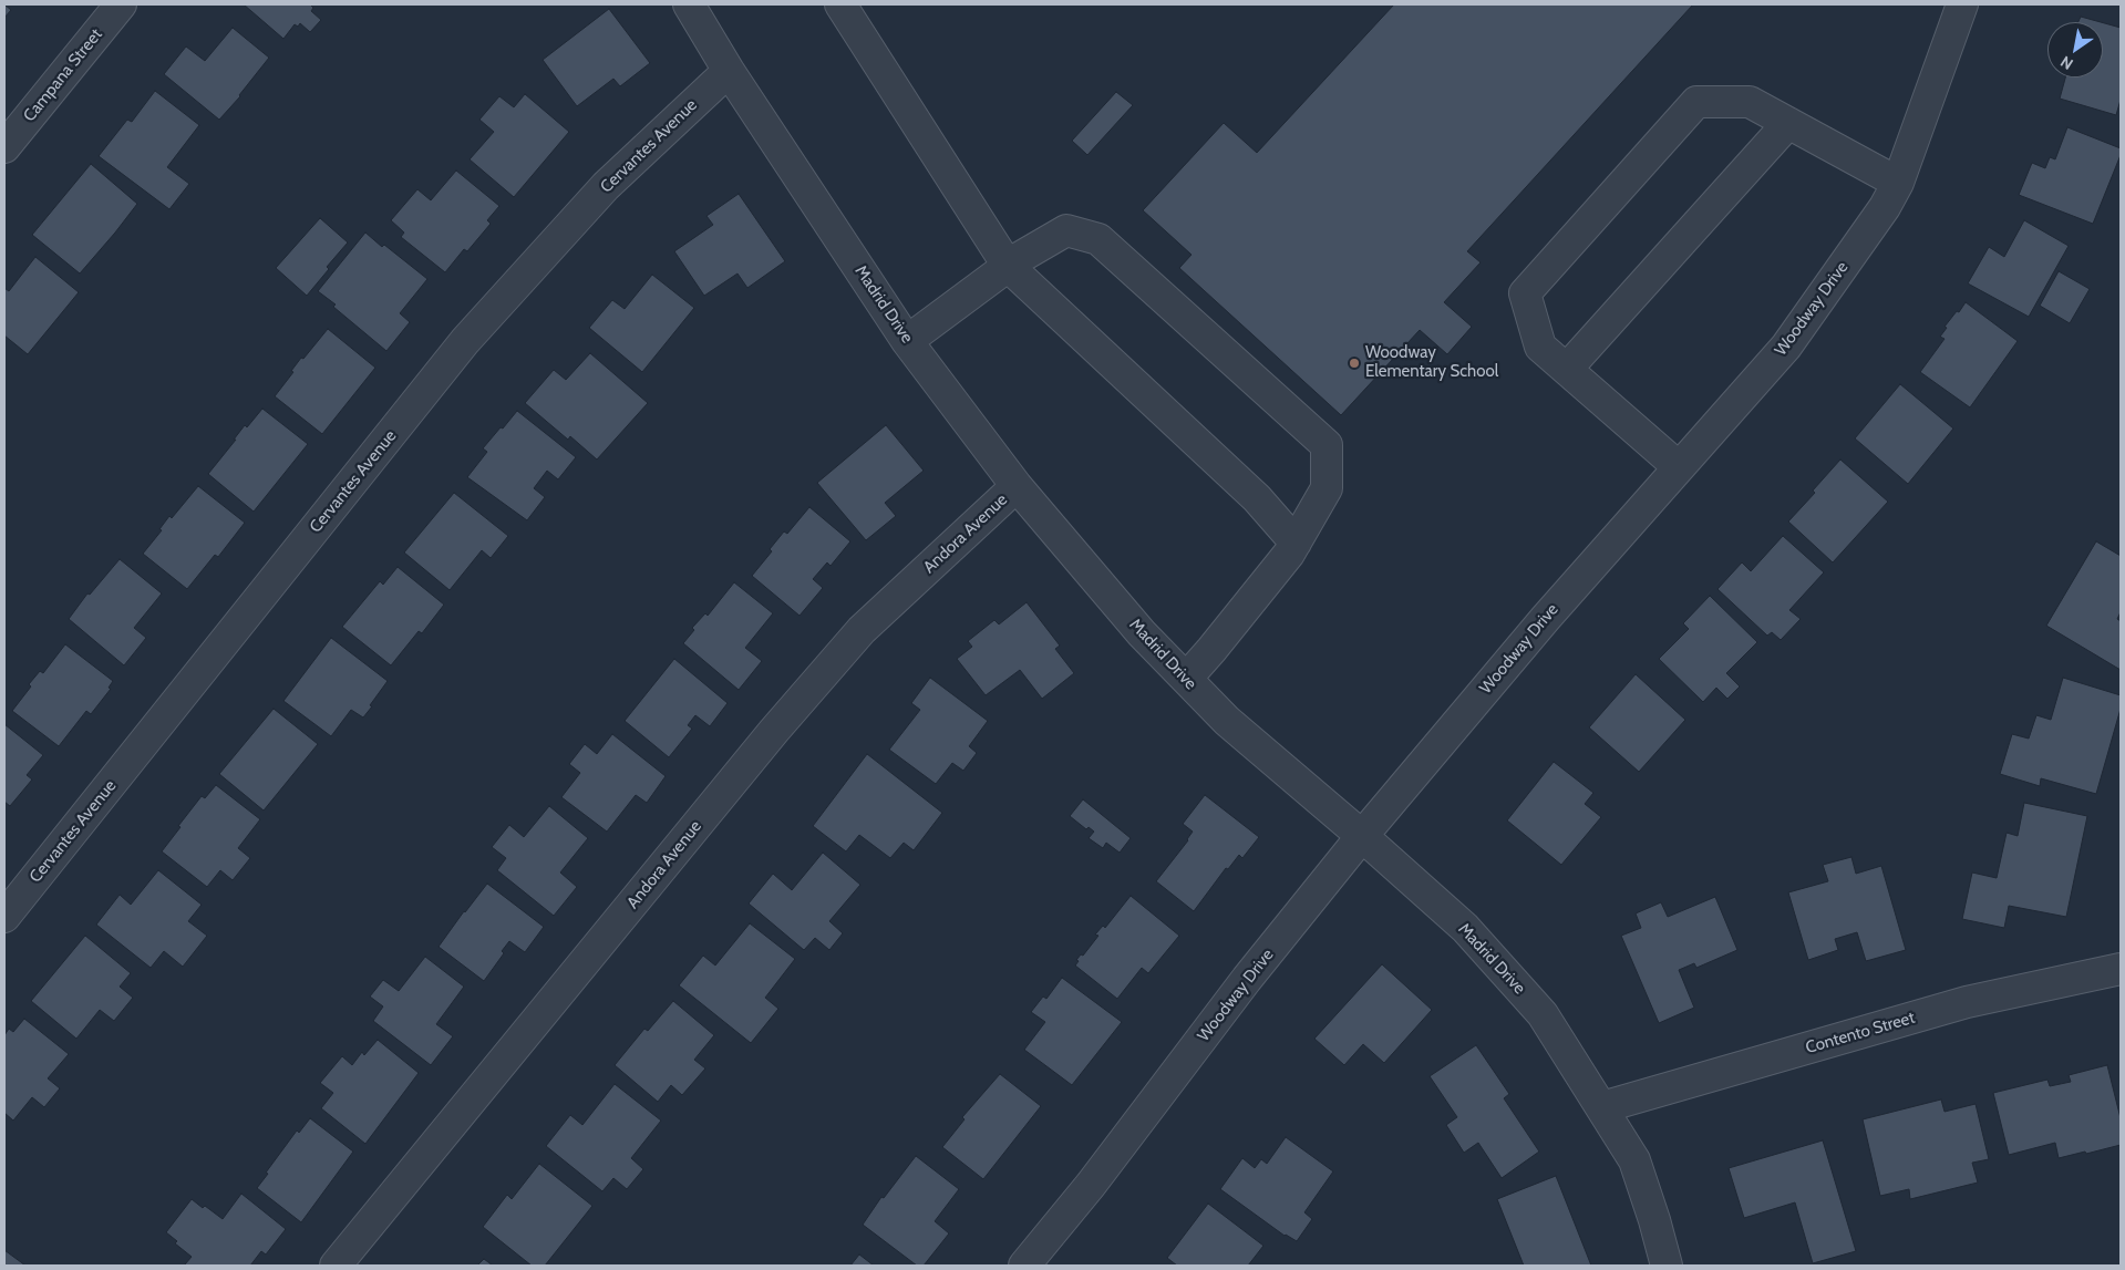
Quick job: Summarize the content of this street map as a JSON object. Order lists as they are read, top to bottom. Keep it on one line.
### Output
{"streets":{"street":["Campana Street","Cervantes Avenue","Madrid Drive","Woodway Drive","Andora Avenue","Contento Street"]},"crossings":[["Cervantes Avenue","Madrid Drive"],["Madrid Drive","Woodway Drive"],["Madrid Drive","Andora Avenue"],["Madrid Drive","Contento Street"]],"places":["Woodway Elementary School"],"north":"bottom left"}
